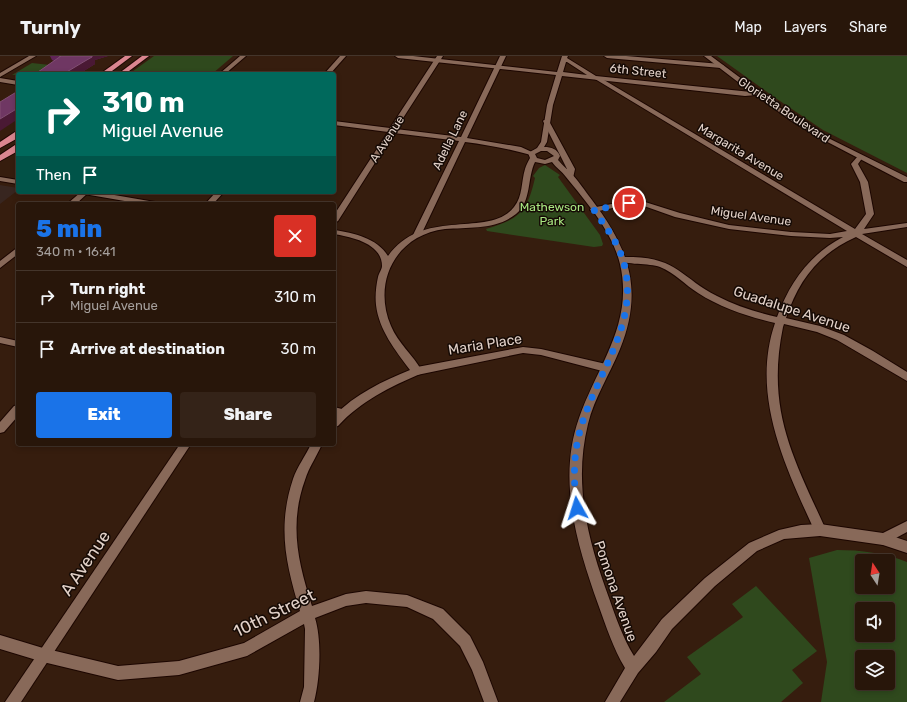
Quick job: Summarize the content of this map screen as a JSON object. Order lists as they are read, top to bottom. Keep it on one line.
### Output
{"streets":{"street":["6th Street","Glorietta Boulevard","A Avenue","Adella Lane","Margarita Avenue","Miguel Avenue","Guadalupe Avenue","Maria Place","Pomona Avenue","10th Street"]},"crossings":[["6th Street","Glorietta Boulevard"],["6th Street","A Avenue"],["6th Street","Adella Lane"],["6th Street","Margarita Avenue"],["A Avenue","10th Street"],["Margarita Avenue","Miguel Avenue"],["Miguel Avenue","Pomona Avenue"],["Guadalupe Avenue","Pomona Avenue"],["Maria Place","Pomona Avenue"]],"parks":["Mathewson Park"],"north":"top","page":{"header":"Turnly","nav":["Map","Layers","Share"],"turn":["310 m","Miguel Avenue"],"then":"Then","heading":["5 min","340 m · 16:41"],"list":[{"name":"Turn right","note":"Miguel Avenue","value":"310 m"},{"name":"Arrive at destination","value":"30 m"}],"buttons":["Exit","Share"]}}
